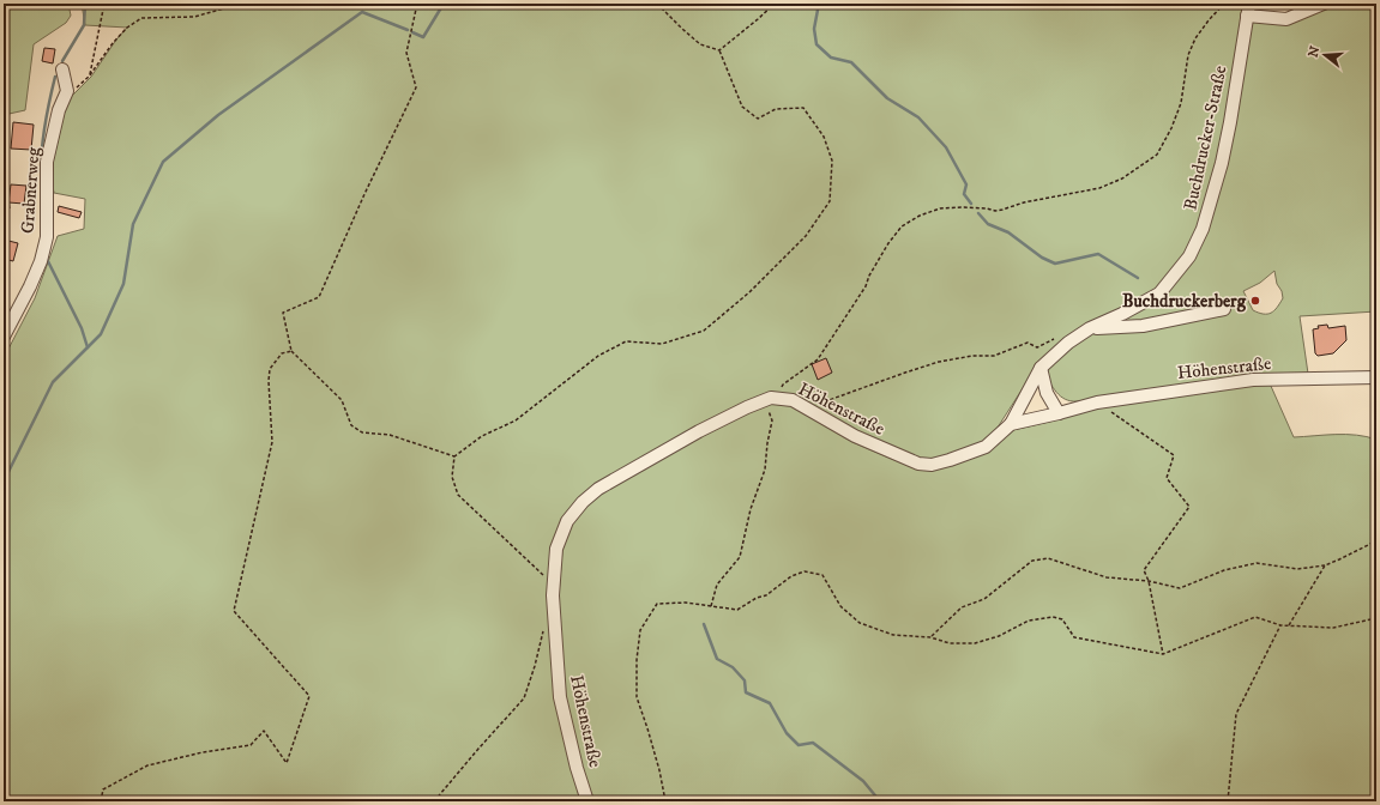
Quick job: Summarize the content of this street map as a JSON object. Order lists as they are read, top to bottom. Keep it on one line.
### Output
{"streets":{"street":["Buchdrucker-Straße","Grabnerweg","Höhenstraße"]},"crossings":[["Buchdrucker-Straße","Höhenstraße"]],"places":["Buchdruckerberg"],"north":"left"}
